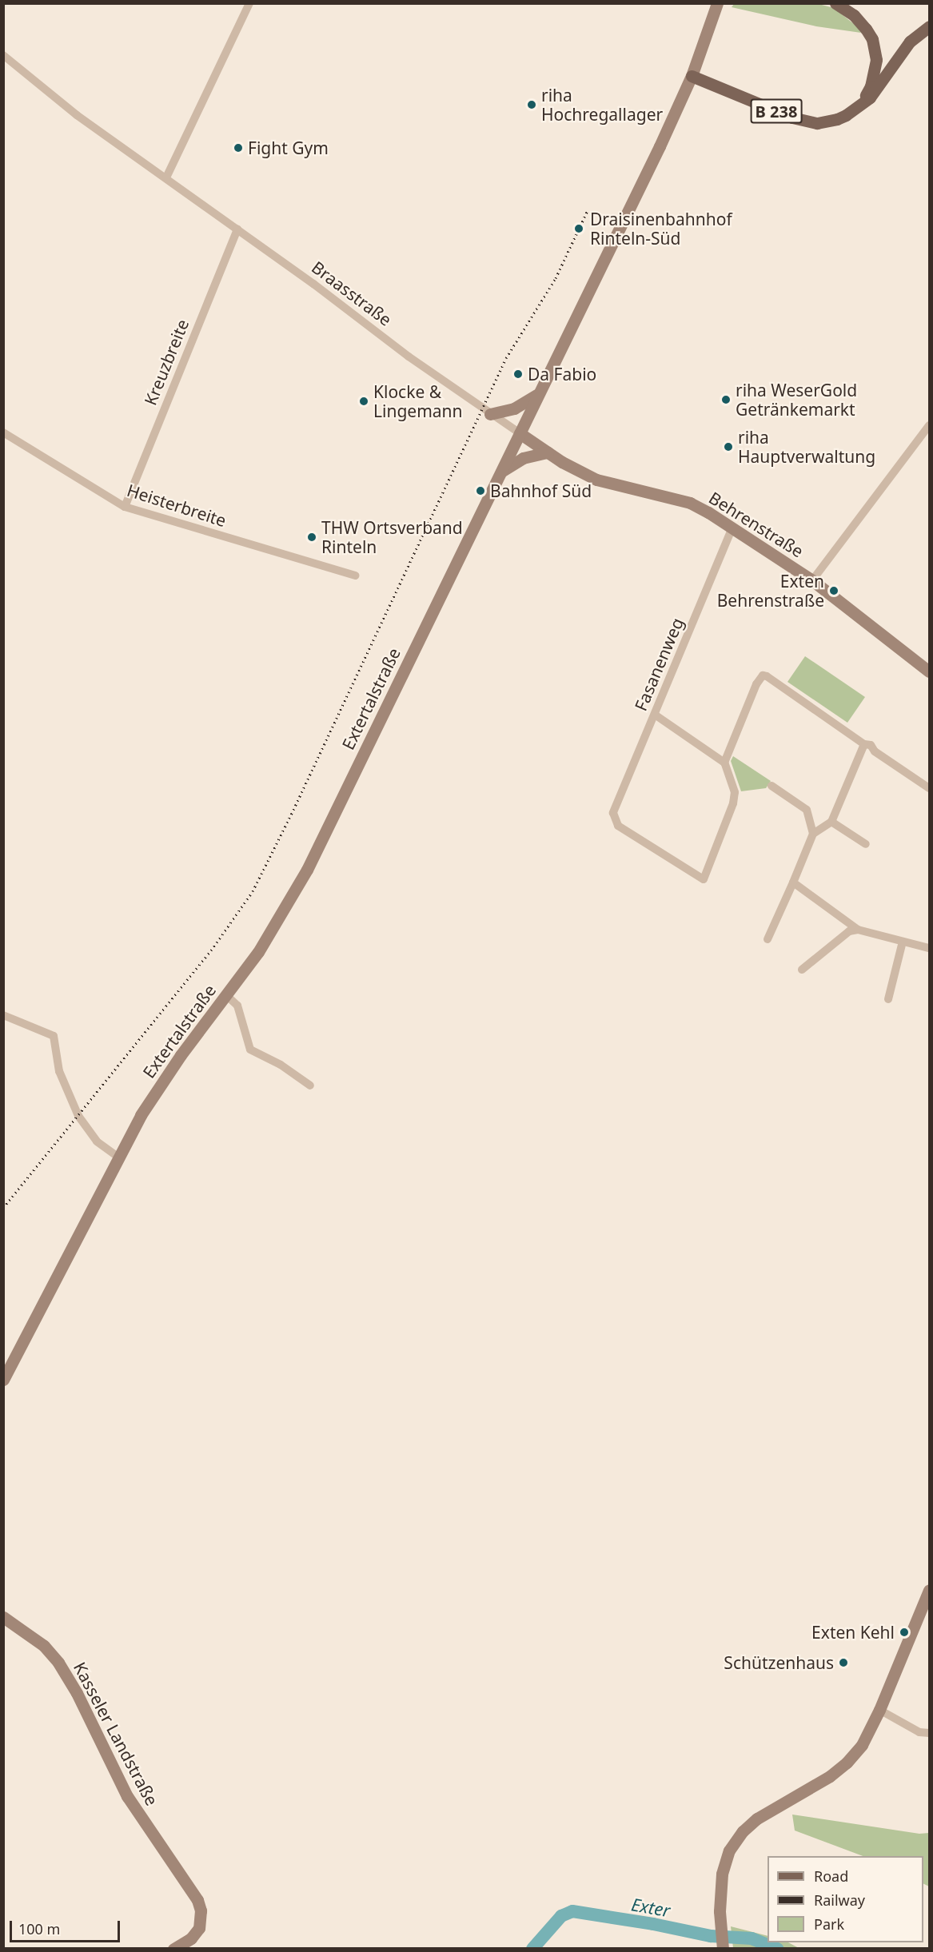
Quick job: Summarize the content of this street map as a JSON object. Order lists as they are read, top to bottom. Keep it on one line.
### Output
{"streets":{"main road":["B 238","Behrenstraße","Extertalstraße","Kasseler Landstraße"],"street":["Braasstraße","Kreuzbreite","Heisterbreite","Fasanenweg"]},"crossings":[["B 238","Extertalstraße"],["Braasstraße","Kreuzbreite"],["Braasstraße","Behrenstraße"],["Braasstraße","Extertalstraße"],["Kreuzbreite","Heisterbreite"],["Behrenstraße","Fasanenweg"],["Behrenstraße","Extertalstraße"]],"water":["Exter"],"places":["riha Hochregallager","Fight Gym","Draisinenbahnhof Rinteln-Süd","Da Fabio","riha WeserGold Getränkemarkt","Klocke & Lingemann","riha Hauptverwaltung","Bahnhof Süd","THW Ortsverband Rinteln","Exten Behrenstraße","Exten Kehl","Schützenhaus"],"legend":["Road","Railway","Park"],"scale_bar":"100 m"}
